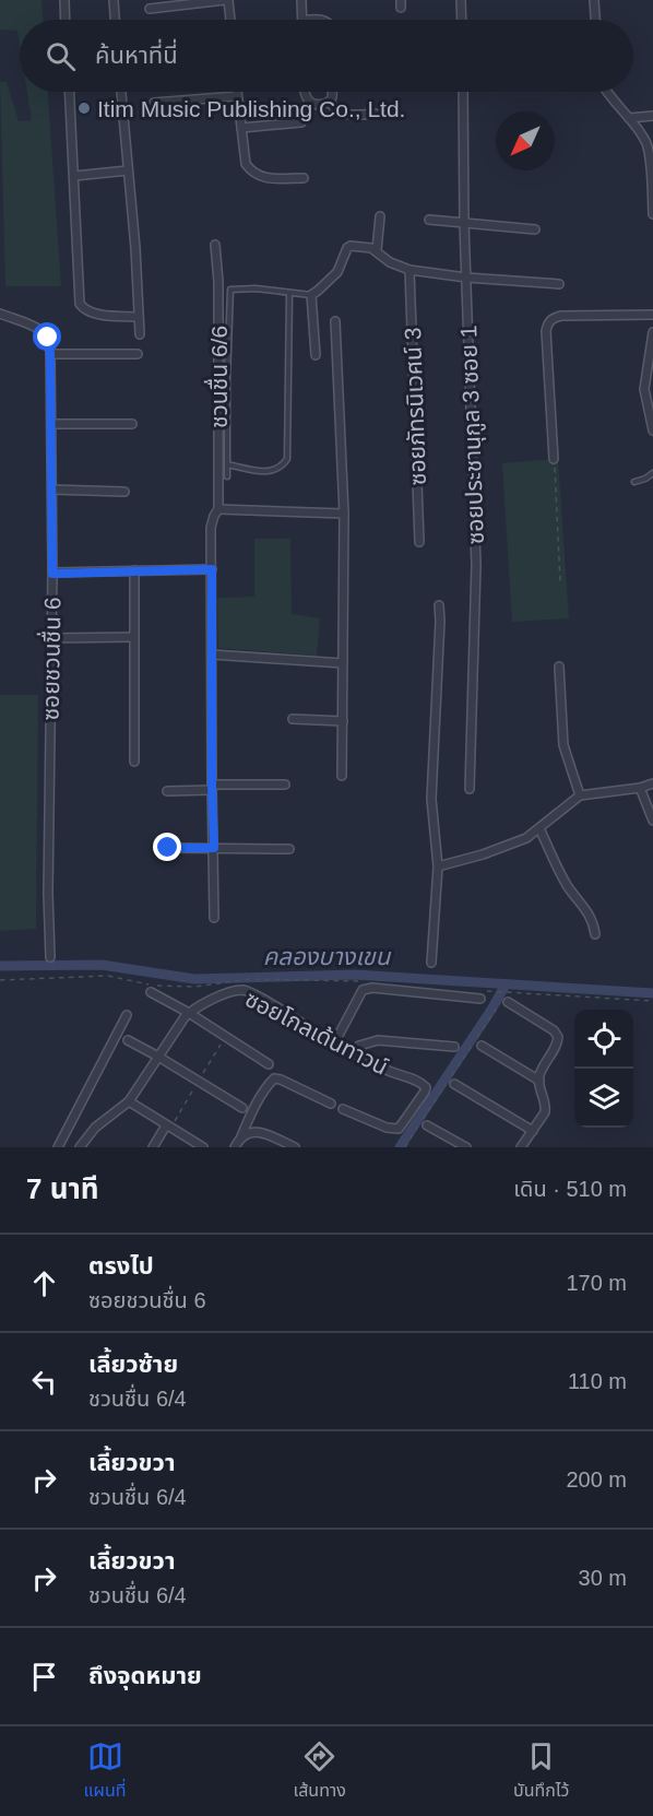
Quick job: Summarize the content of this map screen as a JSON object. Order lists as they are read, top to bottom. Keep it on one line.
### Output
{"streets":{"street":["ชวนชื่น 6/6","ซอยภัทรนิเวศน์ 3","ซอยประชานุกูล 3 ซอย 1","ซอยชวนชื่น 6","ซอยโกลเด้นทาวน์"]},"water":["คลองบางเขน"],"places":["Itim Music Publishing Co., Ltd."],"north":"bottom left","page":{"search":"ค้นหาที่นี่","heading":["7 นาที","เดิน · 510 m"],"list":[["ตรงไป","ซอยชวนชื่น 6","170 m"],["เลี้ยวซ้าย","ชวนชื่น 6/4","110 m"],["เลี้ยวขวา","ชวนชื่น 6/4","200 m"],["เลี้ยวขวา","ชวนชื่น 6/4","30 m"],"ถึงจุดหมาย"],"nav":["แผนที่","เส้นทาง","บันทึกไว้"]}}
